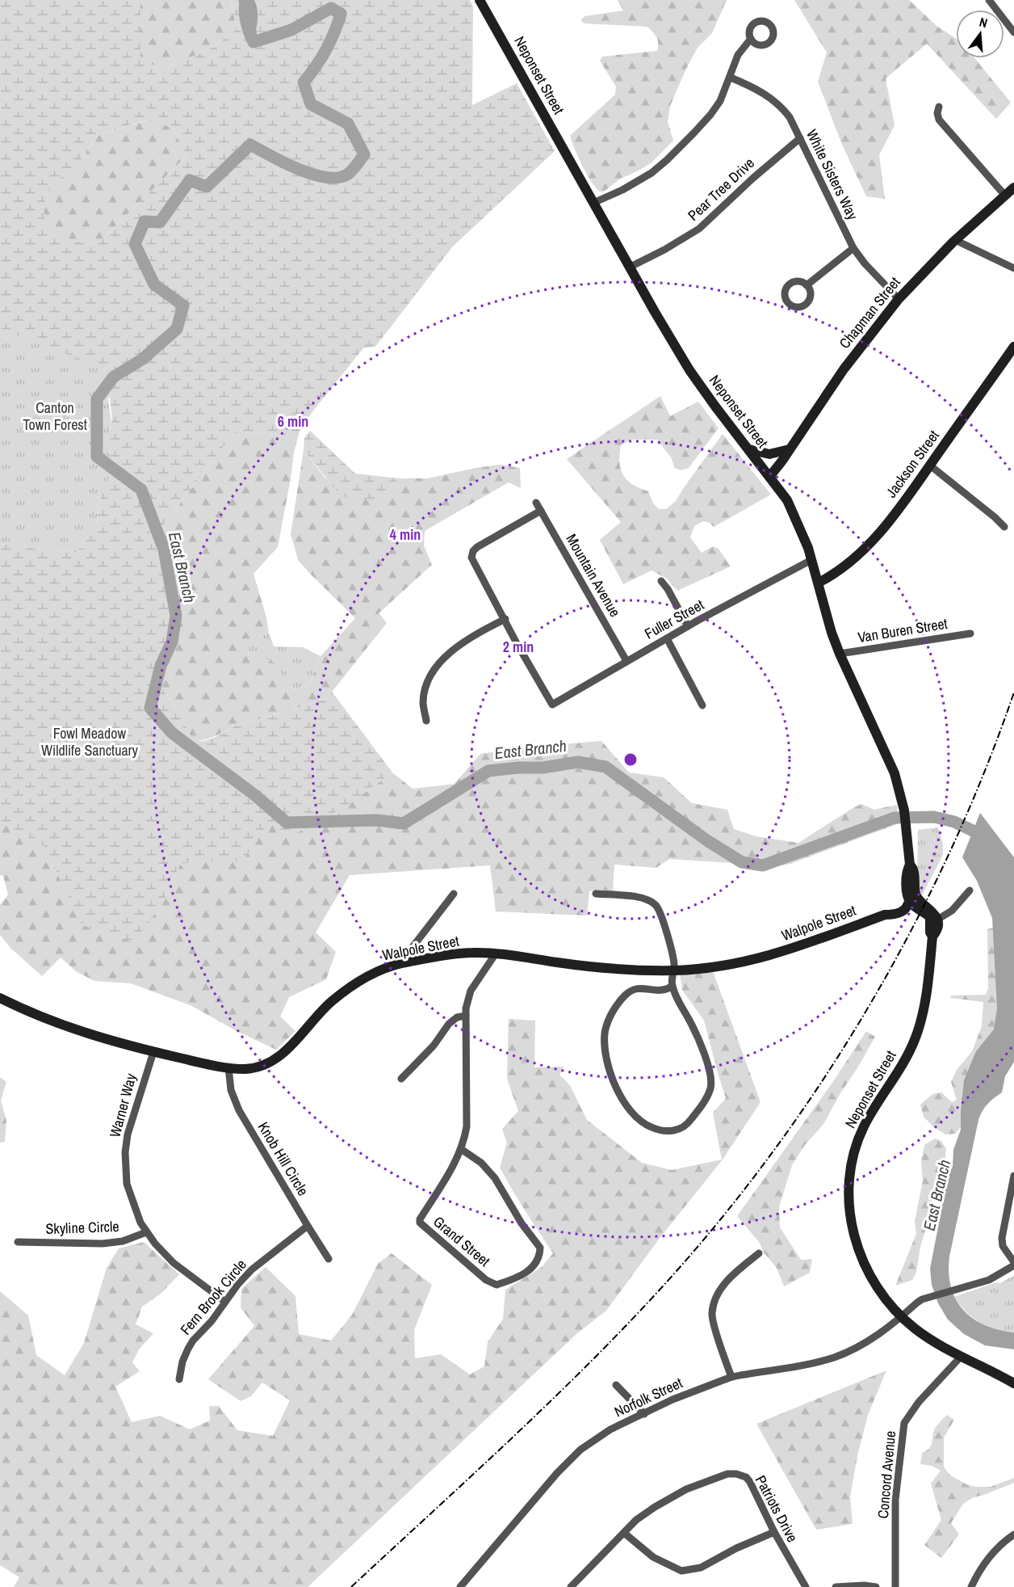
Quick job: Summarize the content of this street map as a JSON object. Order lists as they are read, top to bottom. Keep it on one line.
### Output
{"streets":{"main road":["Neponset Street","Chapman Street","Jackson Street","Walpole Street"],"street":["White Sisters Way","Pear Tree Drive","Mountain Avenue","Fuller Street","Van Buren Street","Warner Way","Knob Hill Circle","Skyline Circle","Grand Street","Fern Brook Circle","Norfolk Street","Concord Avenue","Patriots Drive"]},"crossings":[["Neponset Street","Pear Tree Drive"],["Neponset Street","Chapman Street"],["Neponset Street","Jackson Street"],["Neponset Street","Fuller Street"],["Neponset Street","Van Buren Street"],["Neponset Street","Walpole Street"],["Neponset Street","Norfolk Street"],["Neponset Street","Concord Avenue"],["White Sisters Way","Pear Tree Drive"],["White Sisters Way","Chapman Street"],["Mountain Avenue","Fuller Street"],["Walpole Street","Warner Way"],["Walpole Street","Knob Hill Circle"],["Walpole Street","Grand Street"],["Warner Way","Skyline Circle"],["Warner Way","Fern Brook Circle"],["Knob Hill Circle","Fern Brook Circle"]],"water":["East Branch"],"parks":["Canton Town Forest","Fowl Meadow Wildlife Sanctuary"],"north":"top","rings":["6 min","4 min","2 min"]}
